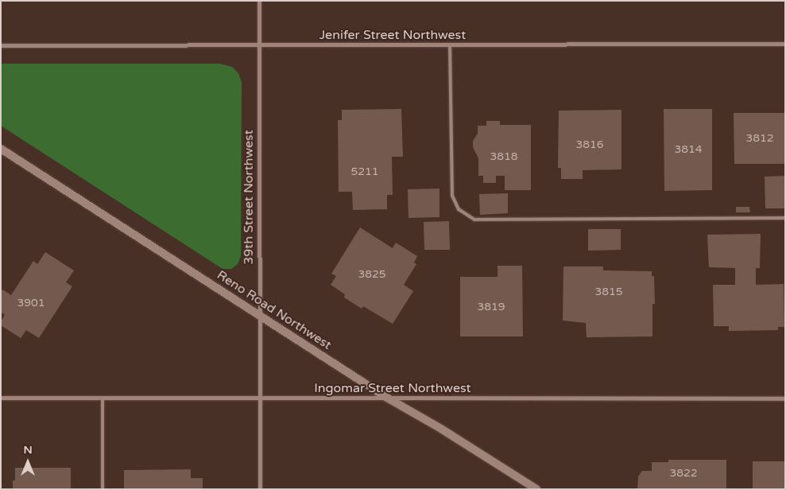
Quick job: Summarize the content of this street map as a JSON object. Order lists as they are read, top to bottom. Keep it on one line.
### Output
{"streets":{"main road":["Reno Road Northwest"],"street":["Jenifer Street Northwest","39th Street Northwest","Ingomar Street Northwest"]},"crossings":[["Jenifer Street Northwest","39th Street Northwest"],["39th Street Northwest","Reno Road Northwest"],["39th Street Northwest","Ingomar Street Northwest"],["Reno Road Northwest","Ingomar Street Northwest"]],"house_numbers":["3812","3816","3814","3818","5211","3825","3815","3901","3819","3822"],"north":"top"}
